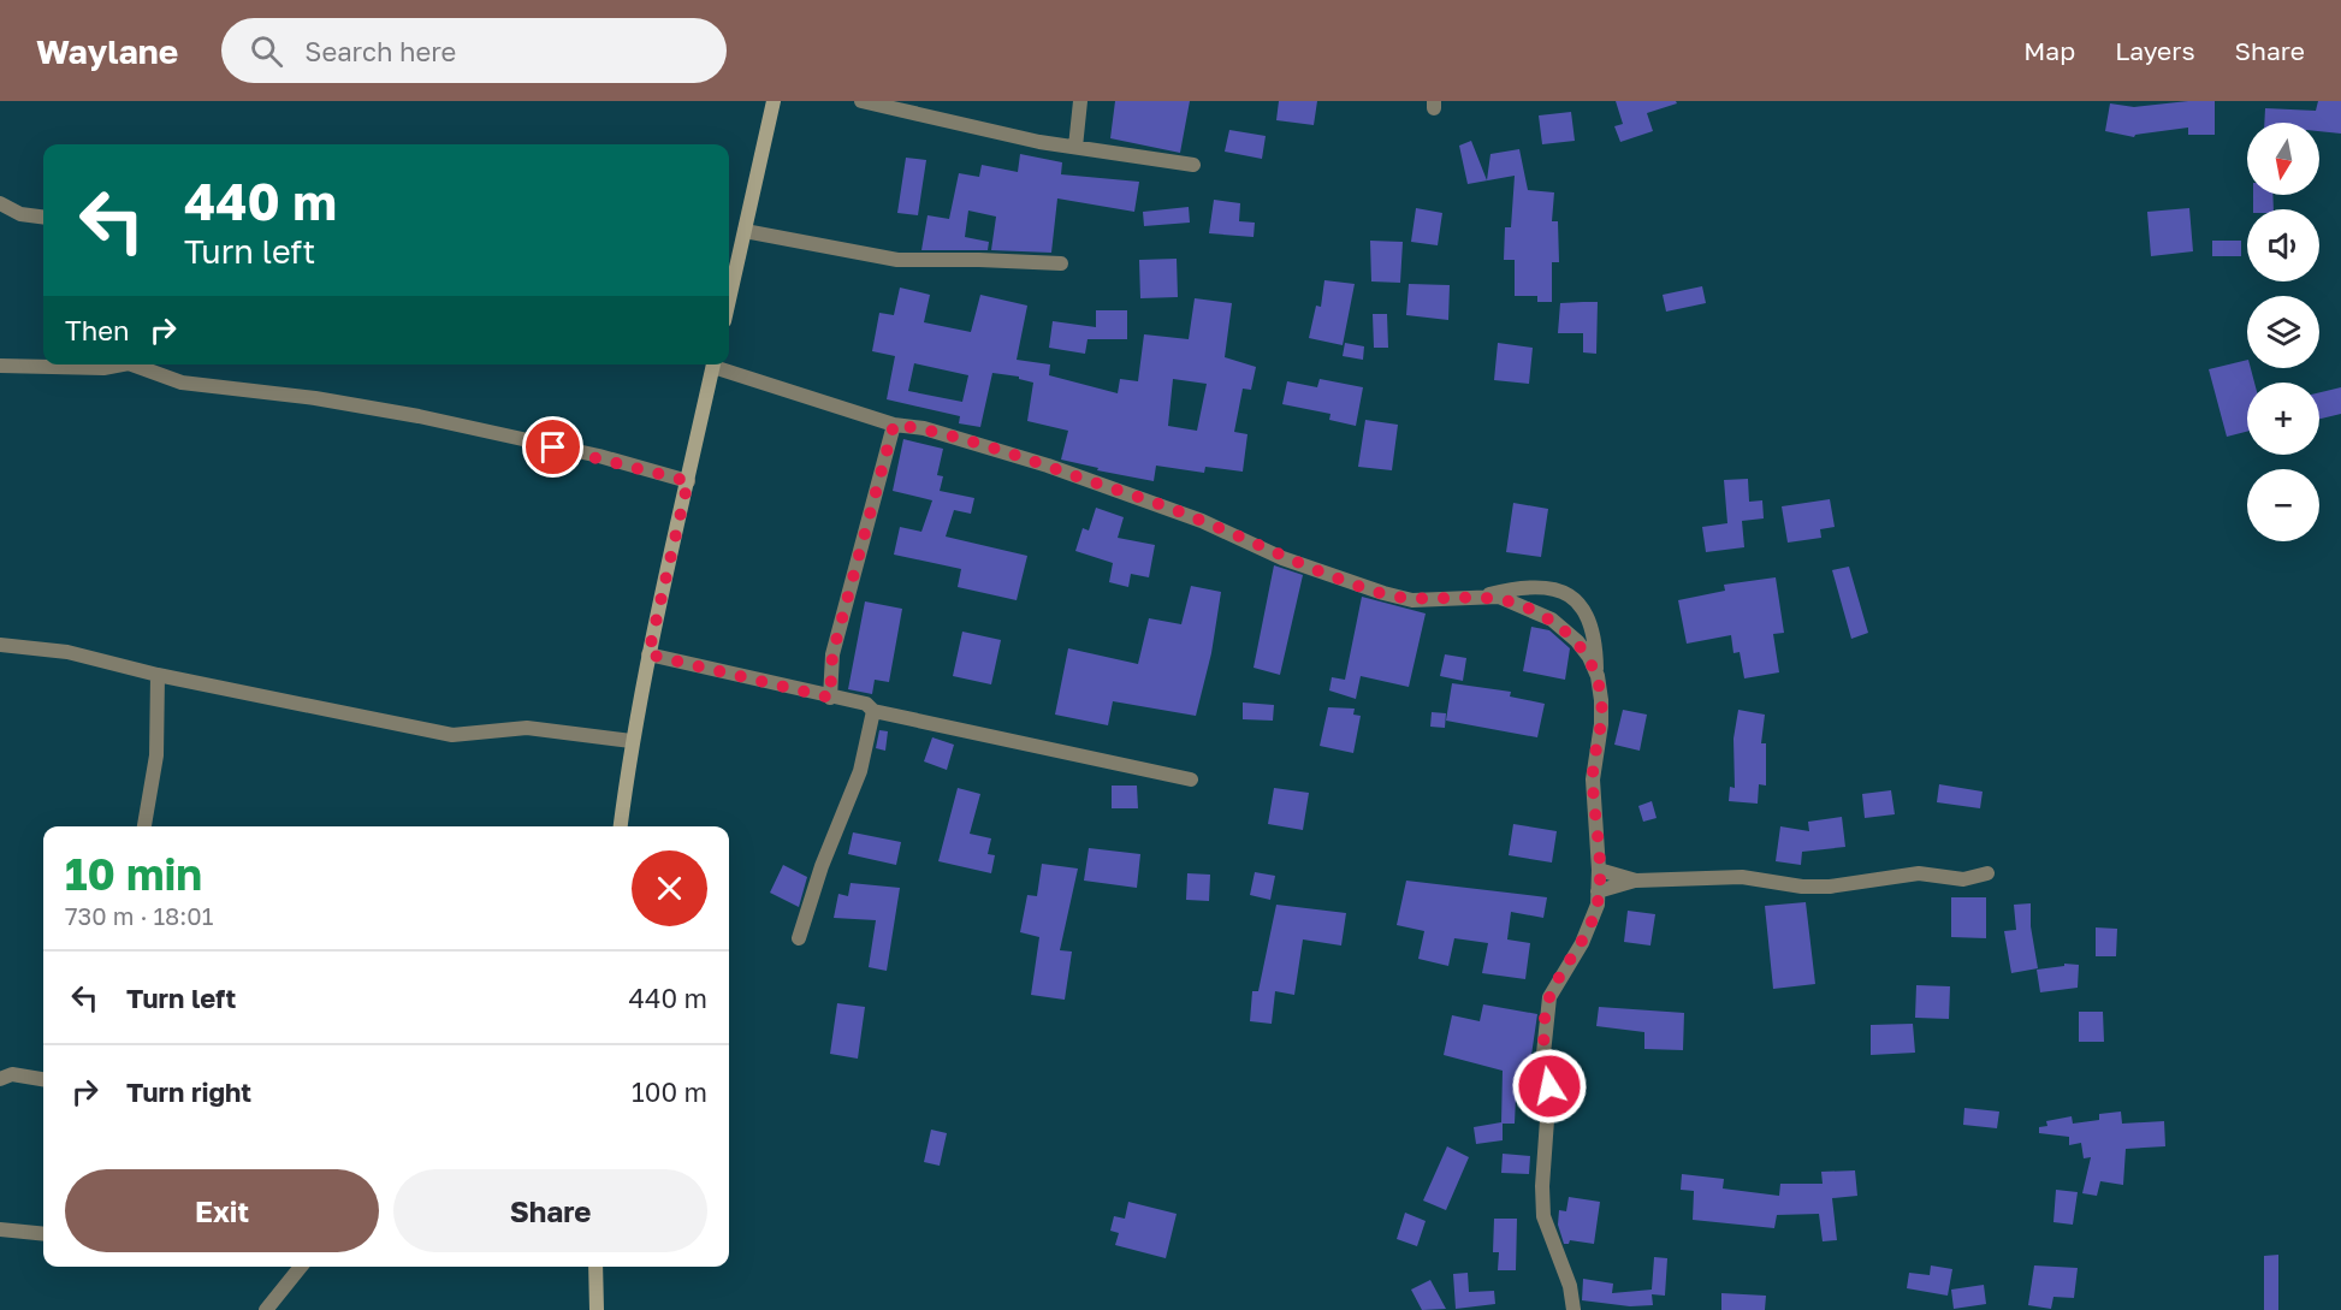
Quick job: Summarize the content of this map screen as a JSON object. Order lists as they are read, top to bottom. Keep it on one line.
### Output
{"north":"bottom","page":{"header":"Waylane","search":"Search here","nav":["Map","Layers","Share"],"map_buttons":["+","−"],"turn":["440 m","Turn left"],"then":"Then","heading":["10 min","730 m · 18:01"],"list":[{"name":"Turn left","value":"440 m"},{"name":"Turn right","value":"100 m"}],"buttons":["Exit","Share"]}}
